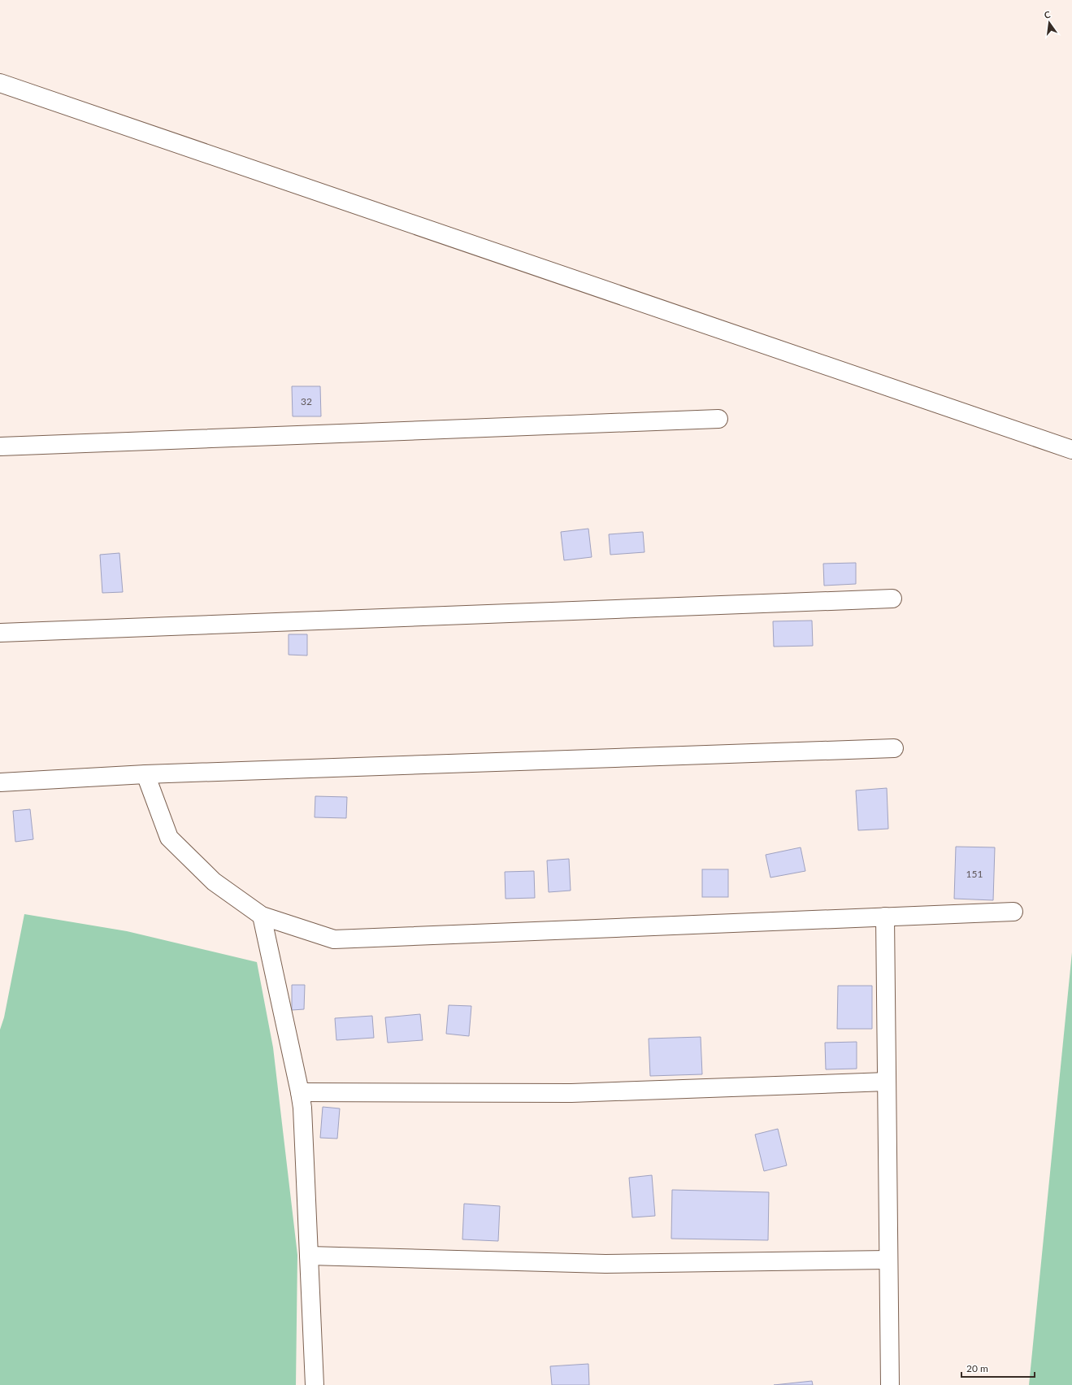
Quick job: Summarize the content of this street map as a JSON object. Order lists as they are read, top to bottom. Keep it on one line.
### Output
{"house_numbers":["32","151"],"scale_bar":"20 m","north":"top"}
